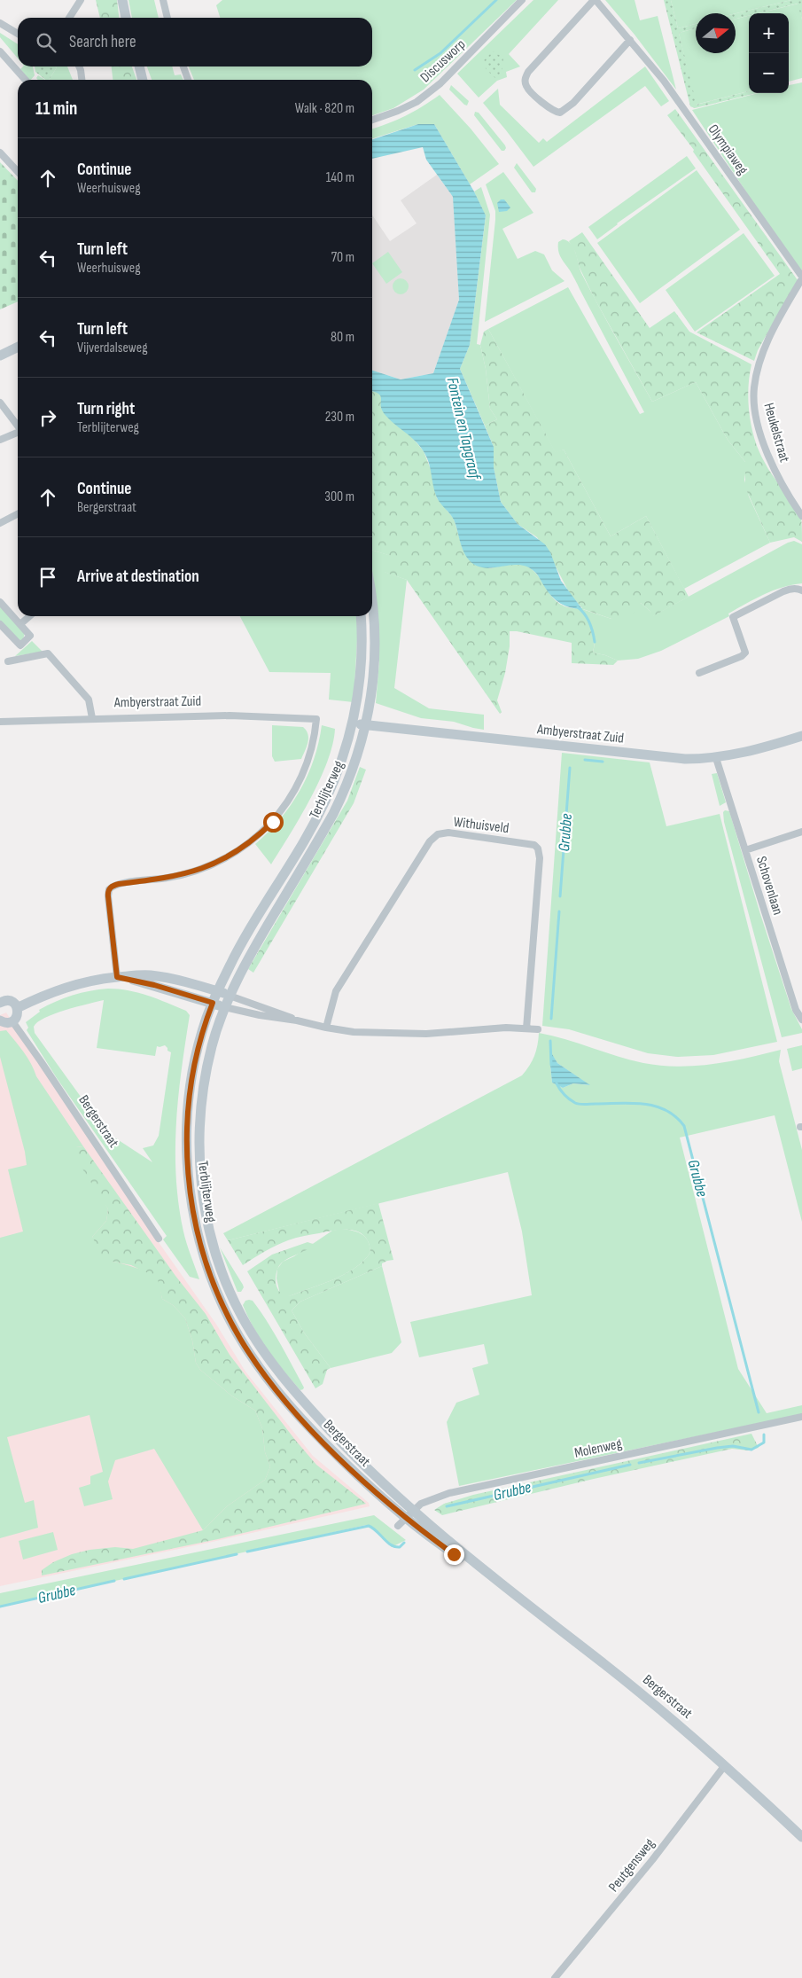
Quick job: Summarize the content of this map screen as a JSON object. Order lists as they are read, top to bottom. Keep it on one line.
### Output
{"streets":{"main road":["Ambyerstraat Zuid","Terblijterweg","Bergerstraat"],"street":["Discusworp","Olympiaweg","Heukelstraat","Withuisveld","Schovenlaan","Molenweg","Peutgensweg"]},"crossings":[["Olympiaweg","Heukelstraat"],["Ambyerstraat Zuid","Terblijterweg"],["Ambyerstraat Zuid","Schovenlaan"],["Terblijterweg","Bergerstraat"],["Bergerstraat","Molenweg"],["Bergerstraat","Peutgensweg"]],"water":["Fontein en Tapgraaf","Grubbe"],"north":"right","page":{"map_buttons":["+","−"],"search":"Search here","heading":["11 min","Walk · 820 m"],"list":[["Continue","Weerhuisweg","140 m"],["Turn left","Weerhuisweg","70 m"],["Turn left","Vijverdalseweg","80 m"],["Turn right","Terblijterweg","230 m"],["Continue","Bergerstraat","300 m"],"Arrive at destination"]}}
